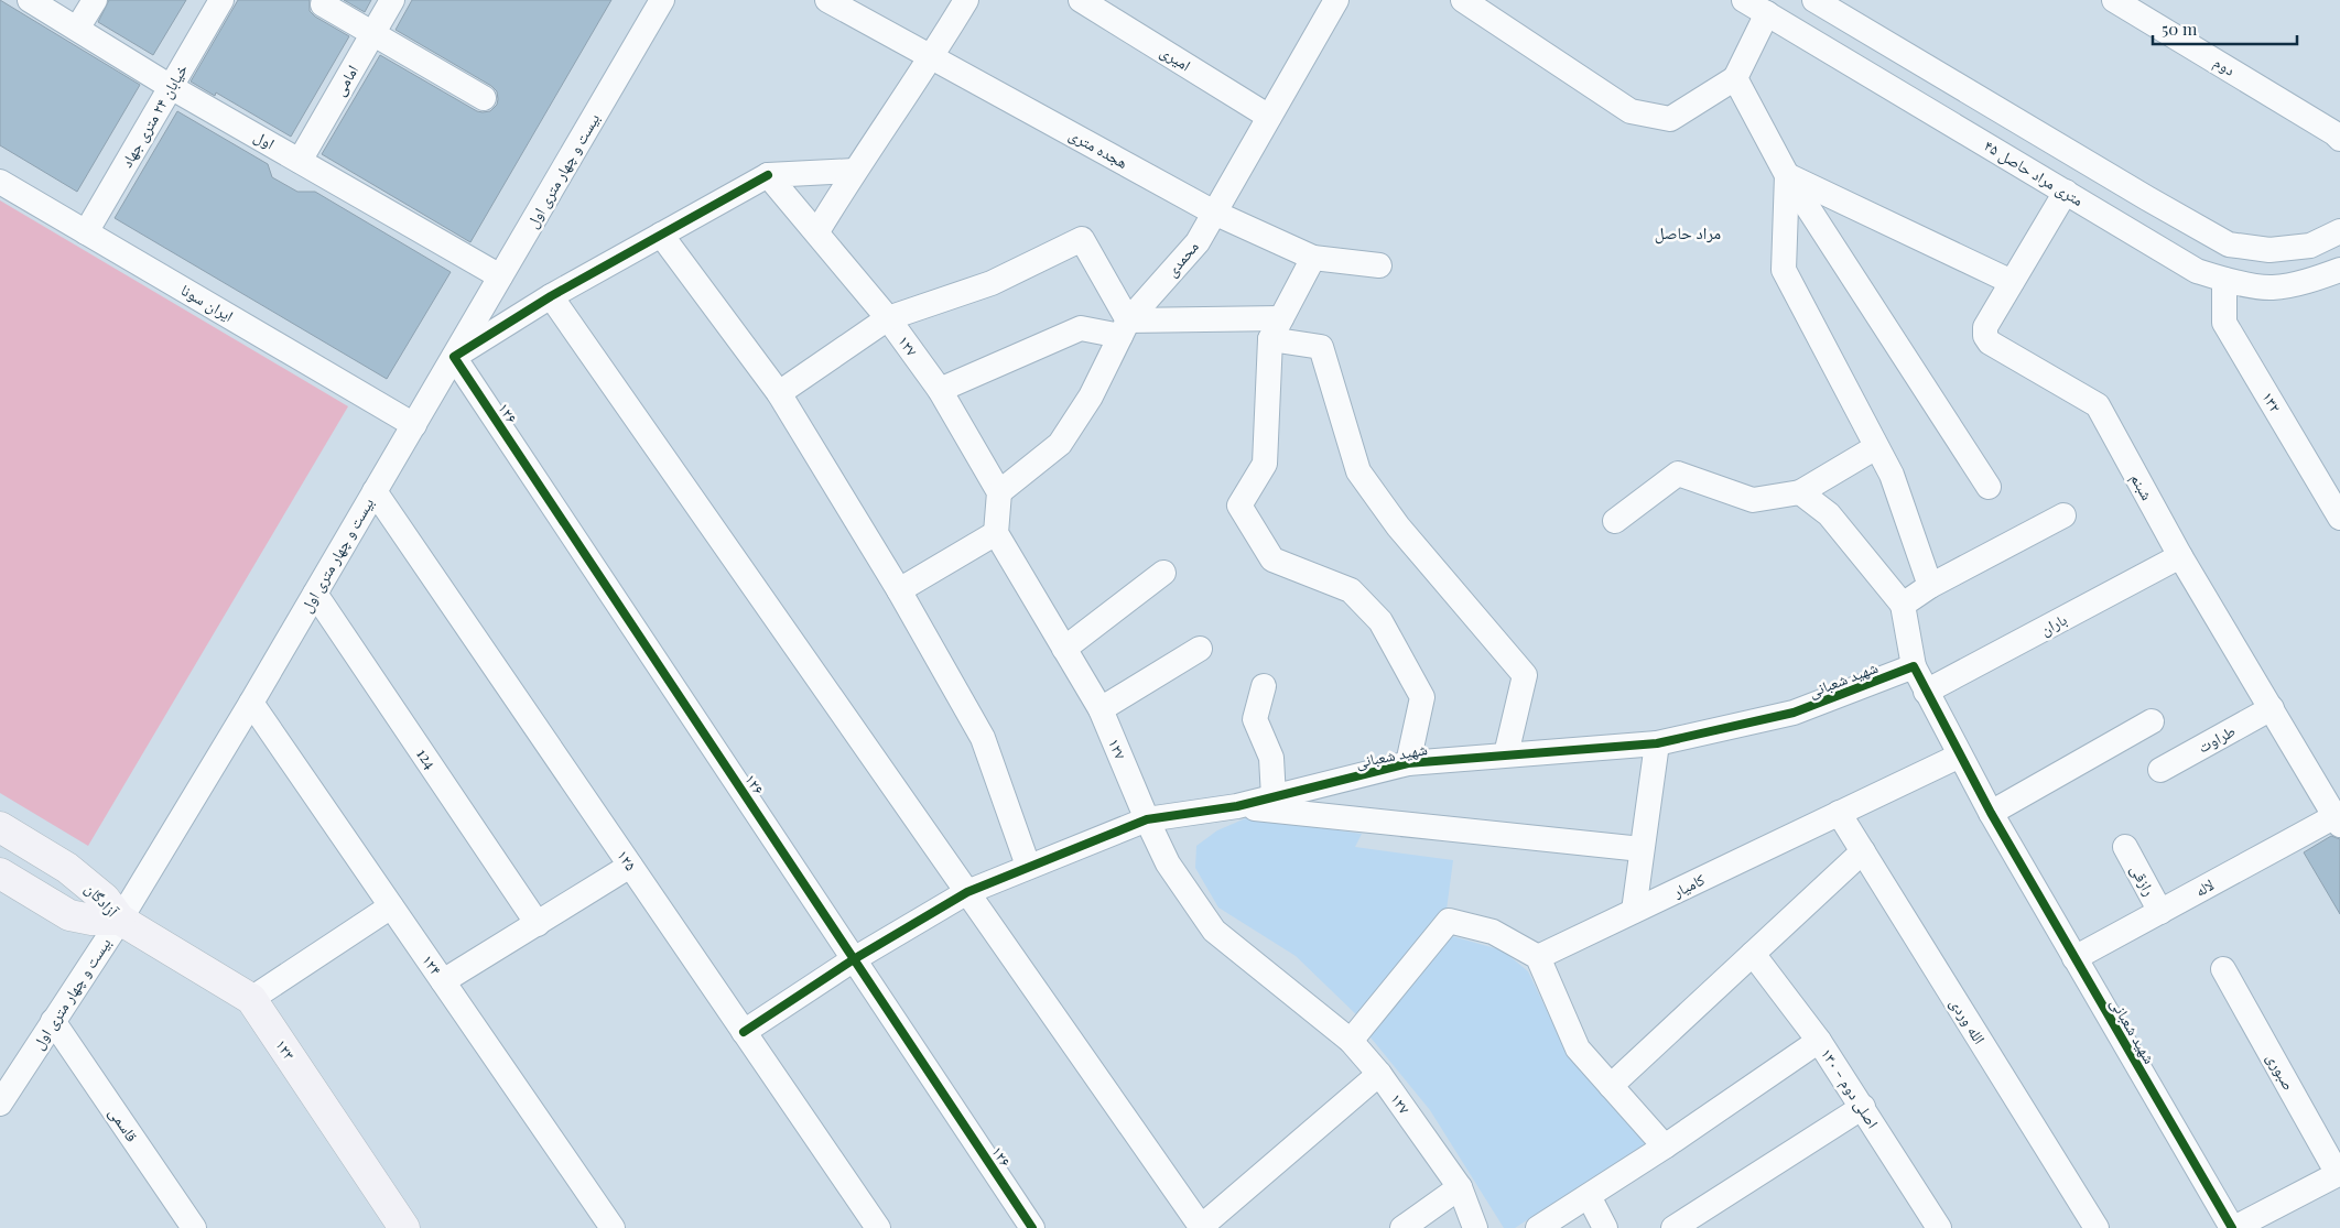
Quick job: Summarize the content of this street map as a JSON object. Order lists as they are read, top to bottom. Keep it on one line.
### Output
{"streets":{"main road":["آزادگان","۱۲۳"],"street":["امیری","دوم","امامی","خیابان ۲۴ متری جهاد","اول","هجده متری","بیست و چهار متری اول","۴۵ متری مراد حاصل","محمدی","ایران سونا","۱۲۷","۱۳۲","۱۲۶","شبنم","باران","شهید شعبانی","طراوت","124","۱۲۵","رازقی","کامیار","لاله","۱۲۴","الله وردی","صبوری","اصلی دوم - ۱۳۰","قاسمی"]},"crossings":[["امیری","محمدی"],["امامی","اول"],["خیابان ۲۴ متری جهاد","اول"],["خیابان ۲۴ متری جهاد","ایران سونا"],["اول","بیست و چهار متری اول"],["هجده متری","محمدی"],["بیست و چهار متری اول","ایران سونا"],["بیست و چهار متری اول","۱۲۶"],["بیست و چهار متری اول","124"],["بیست و چهار متری اول","۱۲۵"],["بیست و چهار متری اول","آزادگان"],["بیست و چهار متری اول","۱۲۴"],["بیست و چهار متری اول","۱۲۳"],["بیست و چهار متری اول","قاسمی"],["۴۵ متری مراد حاصل","۱۳۲"],["۴۵ متری مراد حاصل","شبنم"],["محمدی","۱۲۷"],["۱۲۷","شهید شعبانی"],["۱۲۶","شهید شعبانی"],["شبنم","باران"],["شبنم","طراوت"],["شبنم","لاله"],["باران","شهید شعبانی"],["شهید شعبانی","۱۲۵"],["شهید شعبانی","کامیار"],["شهید شعبانی","لاله"],["رازقی","لاله"],["کامیار","الله وردی"],["آزادگان","۱۲۳"]],"districts":["مراد حاصل"],"scale_bar":"50 m"}
